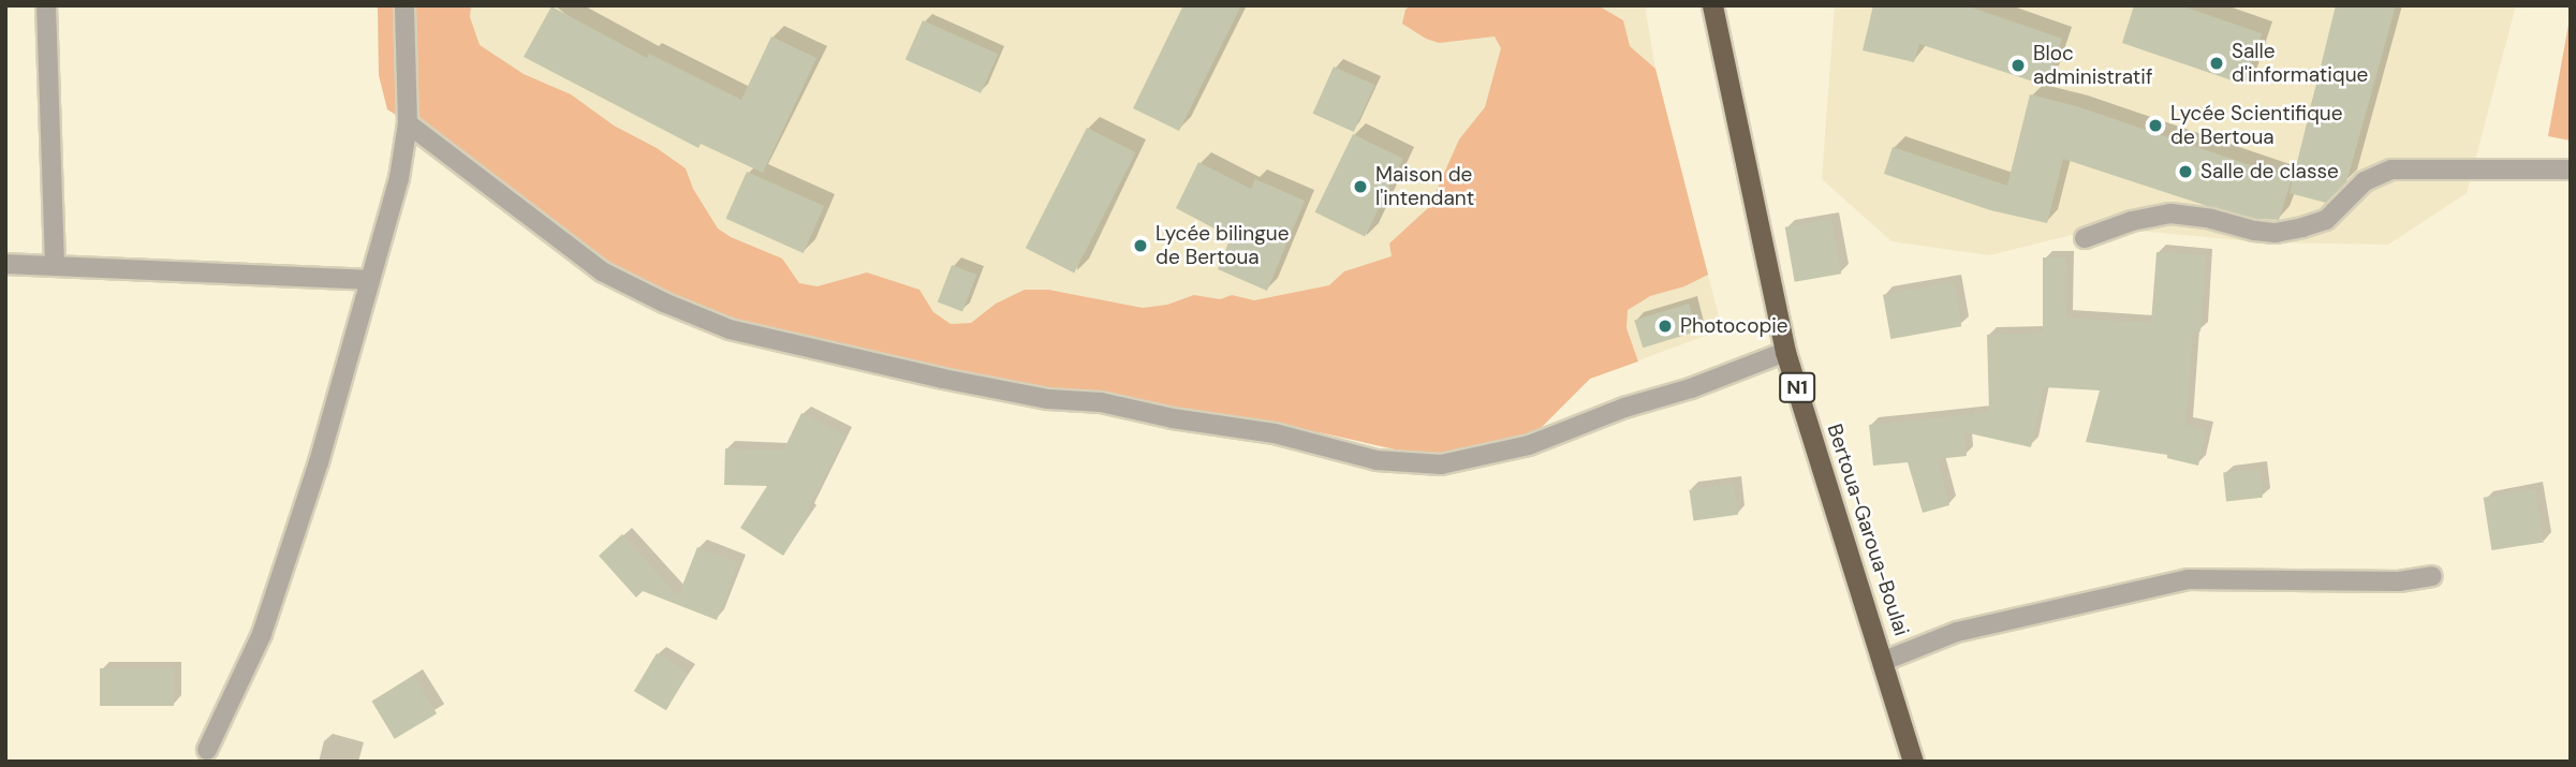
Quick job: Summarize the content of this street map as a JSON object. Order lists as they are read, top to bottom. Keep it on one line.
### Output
{"streets":{"highway":["N1","Bertoua-Garoua-Boulai"]},"places":["Salle d'informatique","Bloc administratif","Lycée Scientifique de Bertoua","Salle de classe","Maison de l'intendant","Lycée bilingue de Bertoua","Photocopie"]}
